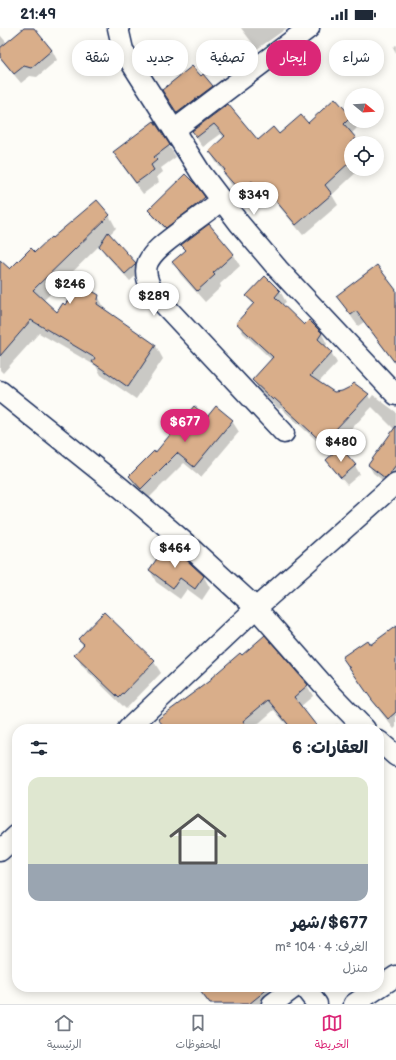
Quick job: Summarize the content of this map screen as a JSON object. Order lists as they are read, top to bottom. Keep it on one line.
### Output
{"north":"right","page":{"status":"21:49","chip":["شراء","إيجار","تصفية","جديد","شقة"],"price":["$349","$246","$289","$677","$480","$464"],"heading":"العقارات: 6","list":[{"name":"$677/شهر","note":"الغرف: 4 · 104 m² · منزل"}],"tabs":["الخريطة","المحفوظات","الرئيسية"]}}
